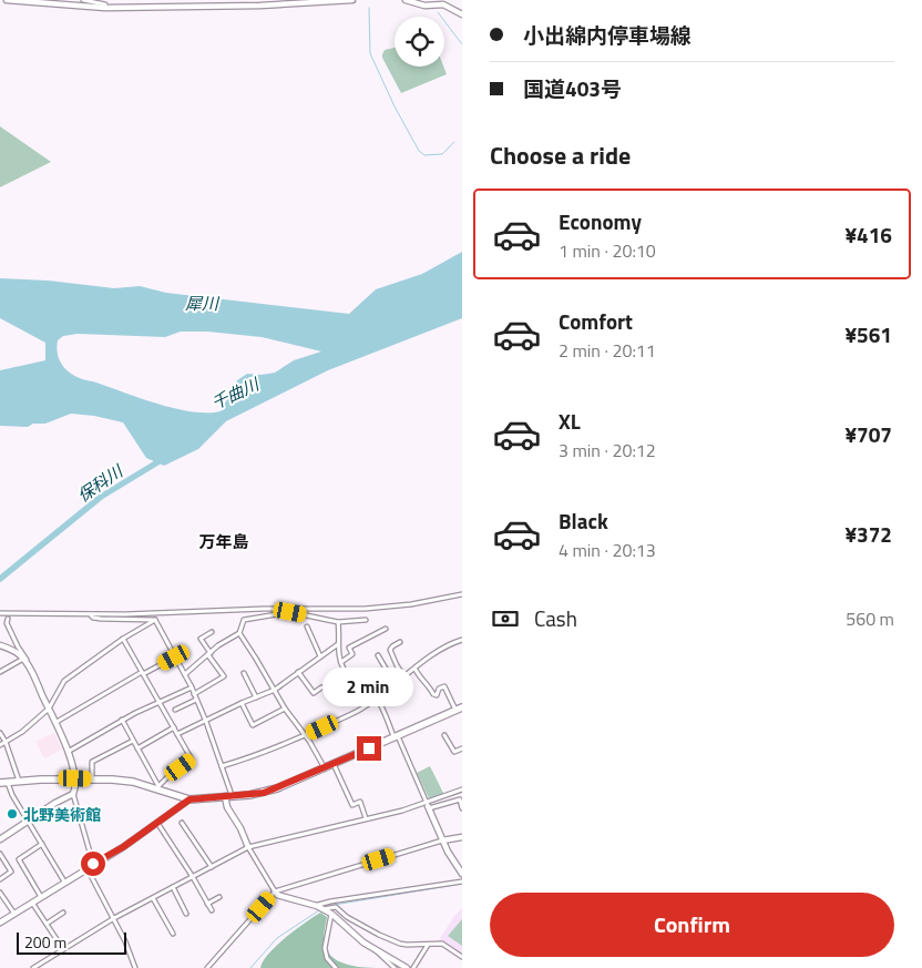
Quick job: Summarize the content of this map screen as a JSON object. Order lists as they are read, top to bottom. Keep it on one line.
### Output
{"districts":["万年島"],"water":["犀川","千曲川","保科川"],"places":["北野美術館"],"scale_bar":"200 m","page":{"banner":["小出綿内停車場線","国道403号"],"heading":"Choose a ride","list":[{"name":"Economy","note":"1 min · 20:10","value":"¥416"},{"name":"Comfort","note":"2 min · 20:11","value":"¥561"},{"name":"XL","note":"3 min · 20:12","value":"¥707"},{"name":"Black","note":"4 min · 20:13","value":"¥372"}],"pay":["Cash","560 m"],"bubble":"2 min","buttons":"Confirm","scale":"200 m"}}
